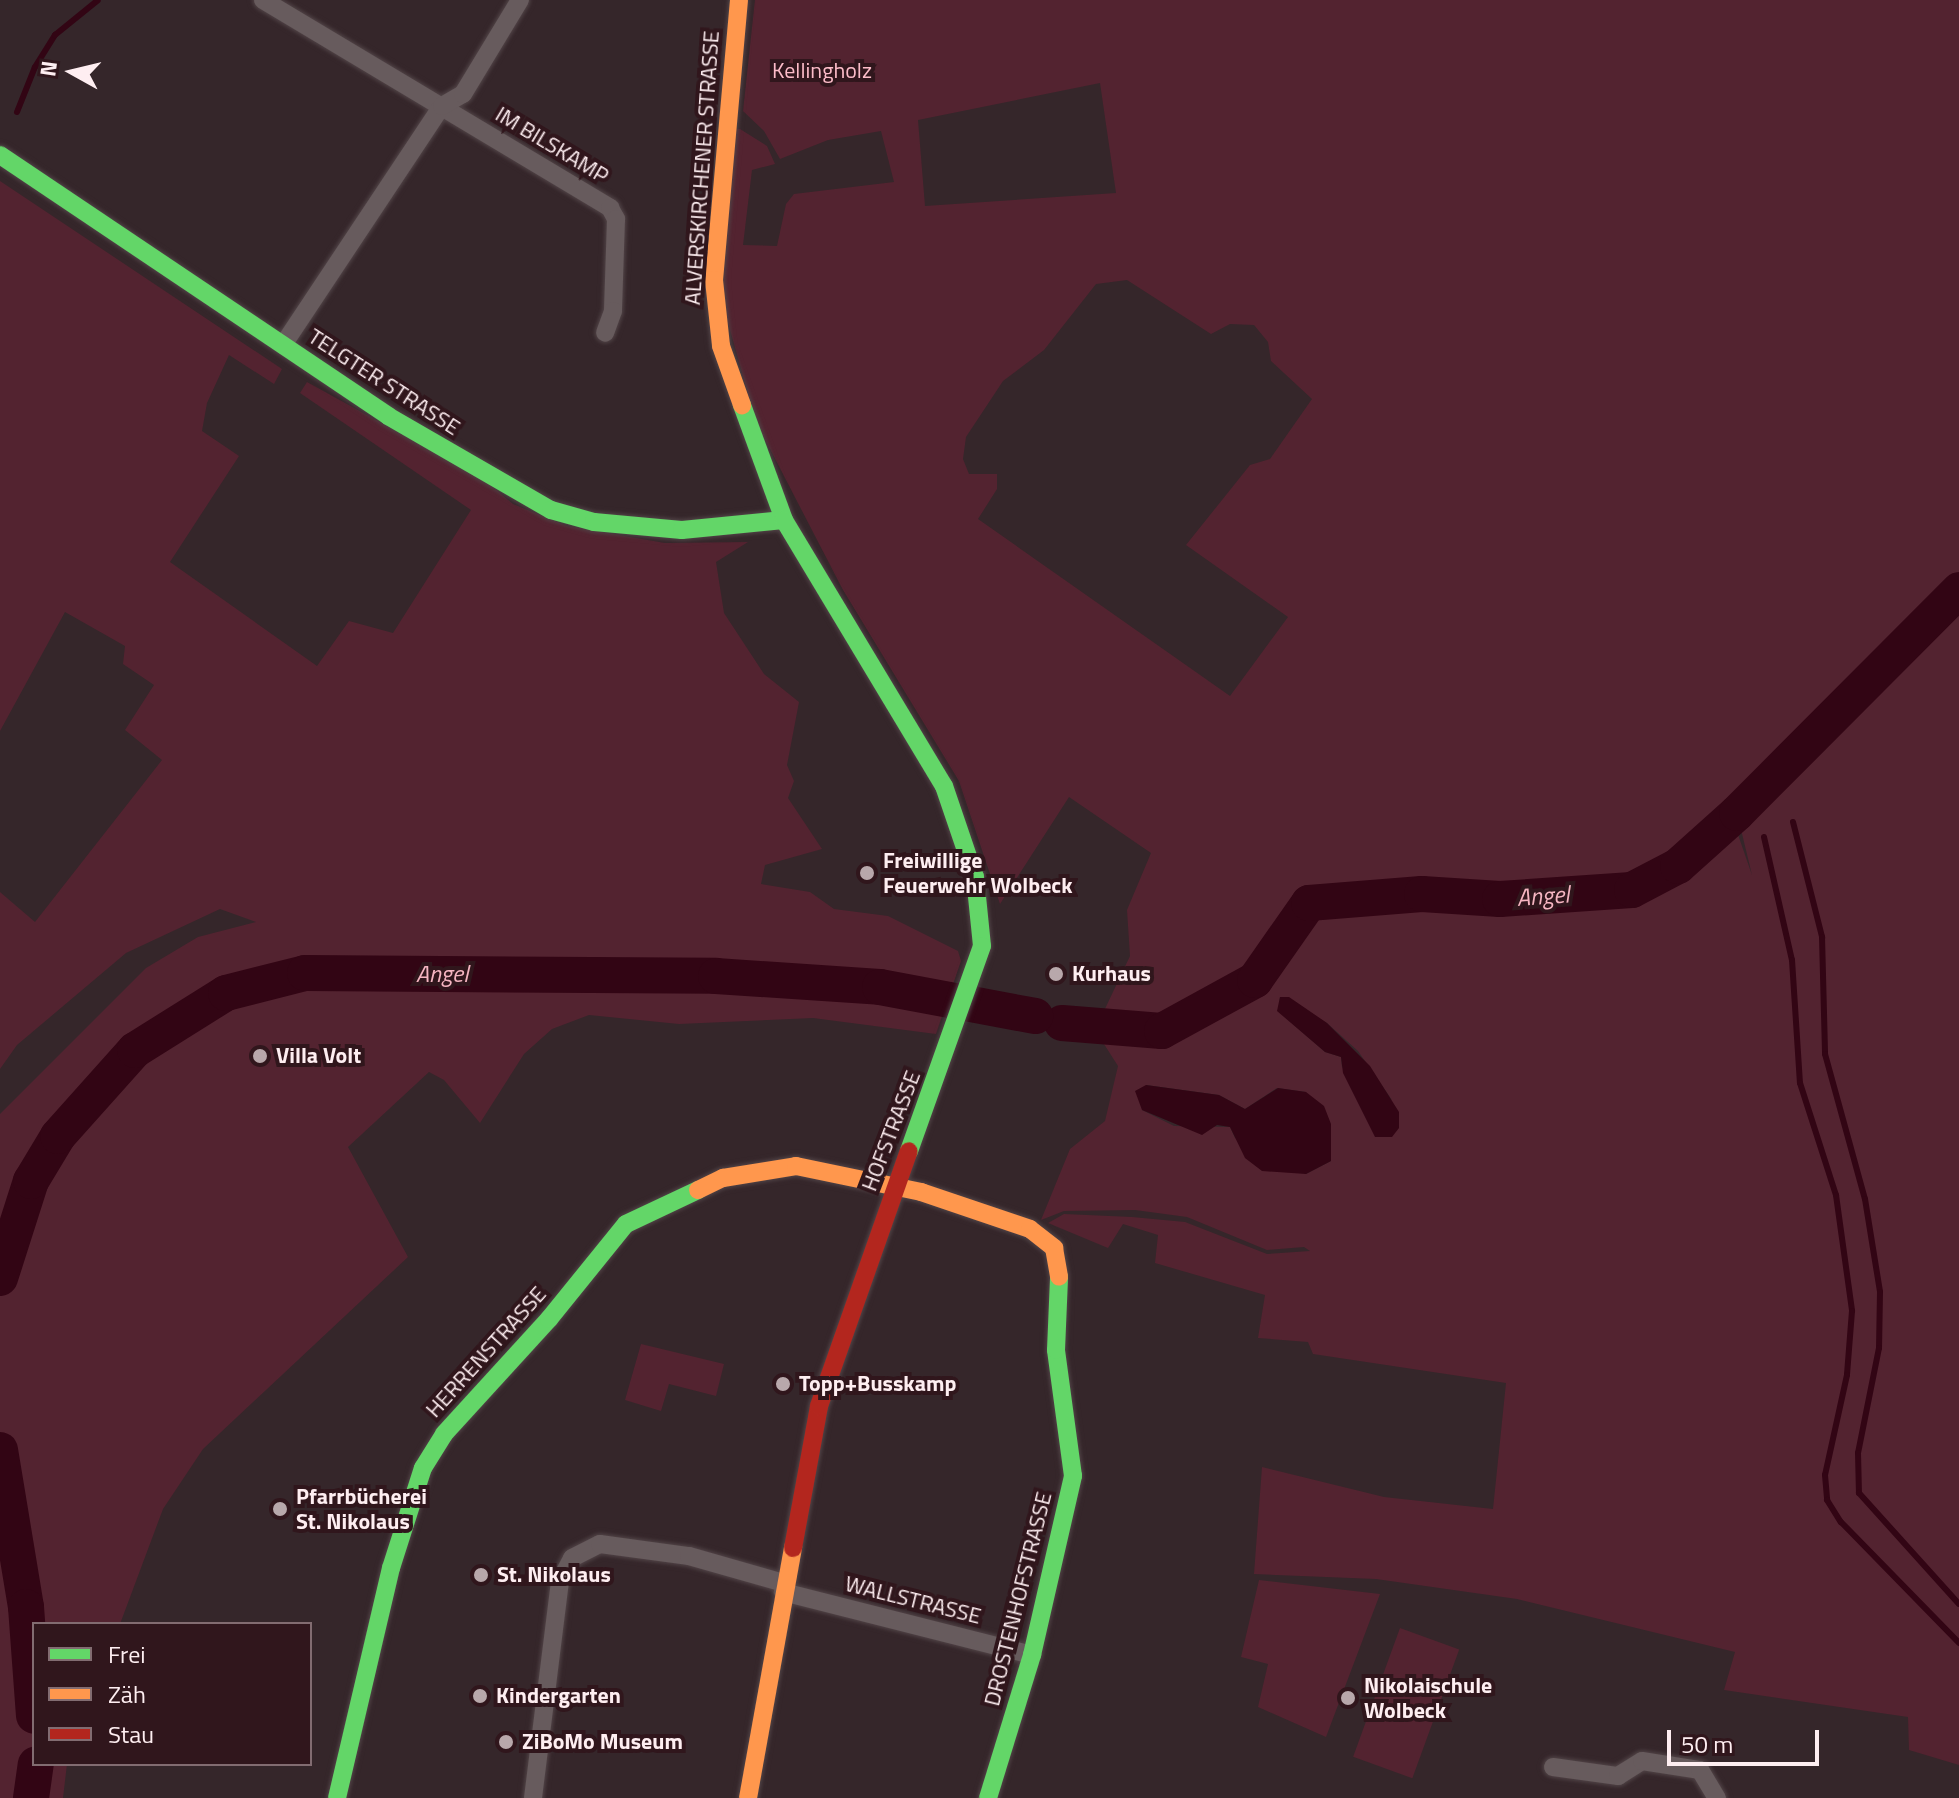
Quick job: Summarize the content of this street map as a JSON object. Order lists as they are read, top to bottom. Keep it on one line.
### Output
{"streets":{"street":["IM BILSKAMP","ALVERSKIRCHENER STRASSE","TELGTER STRASSE","HOFSTRASSE","HERRENSTRASSE","DROSTENHOFSTRASSE","WALLSTRASSE"]},"crossings":[["ALVERSKIRCHENER STRASSE","TELGTER STRASSE"],["ALVERSKIRCHENER STRASSE","HOFSTRASSE"],["TELGTER STRASSE","HOFSTRASSE"],["HOFSTRASSE","HERRENSTRASSE"],["HOFSTRASSE","DROSTENHOFSTRASSE"],["HOFSTRASSE","WALLSTRASSE"],["HERRENSTRASSE","DROSTENHOFSTRASSE"],["DROSTENHOFSTRASSE","WALLSTRASSE"]],"water":["Angel"],"parks":["Kellingholz"],"places":["Freiwillige Feuerwehr Wolbeck","Kurhaus","Villa Volt","Topp+Busskamp","Pfarrbücherei St. Nikolaus","St. Nikolaus","Kindergarten","Nikolaischule Wolbeck","ZiBoMo Museum"],"legend":["Frei","Zäh","Stau"],"scale_bar":"50 m","north":"left"}
